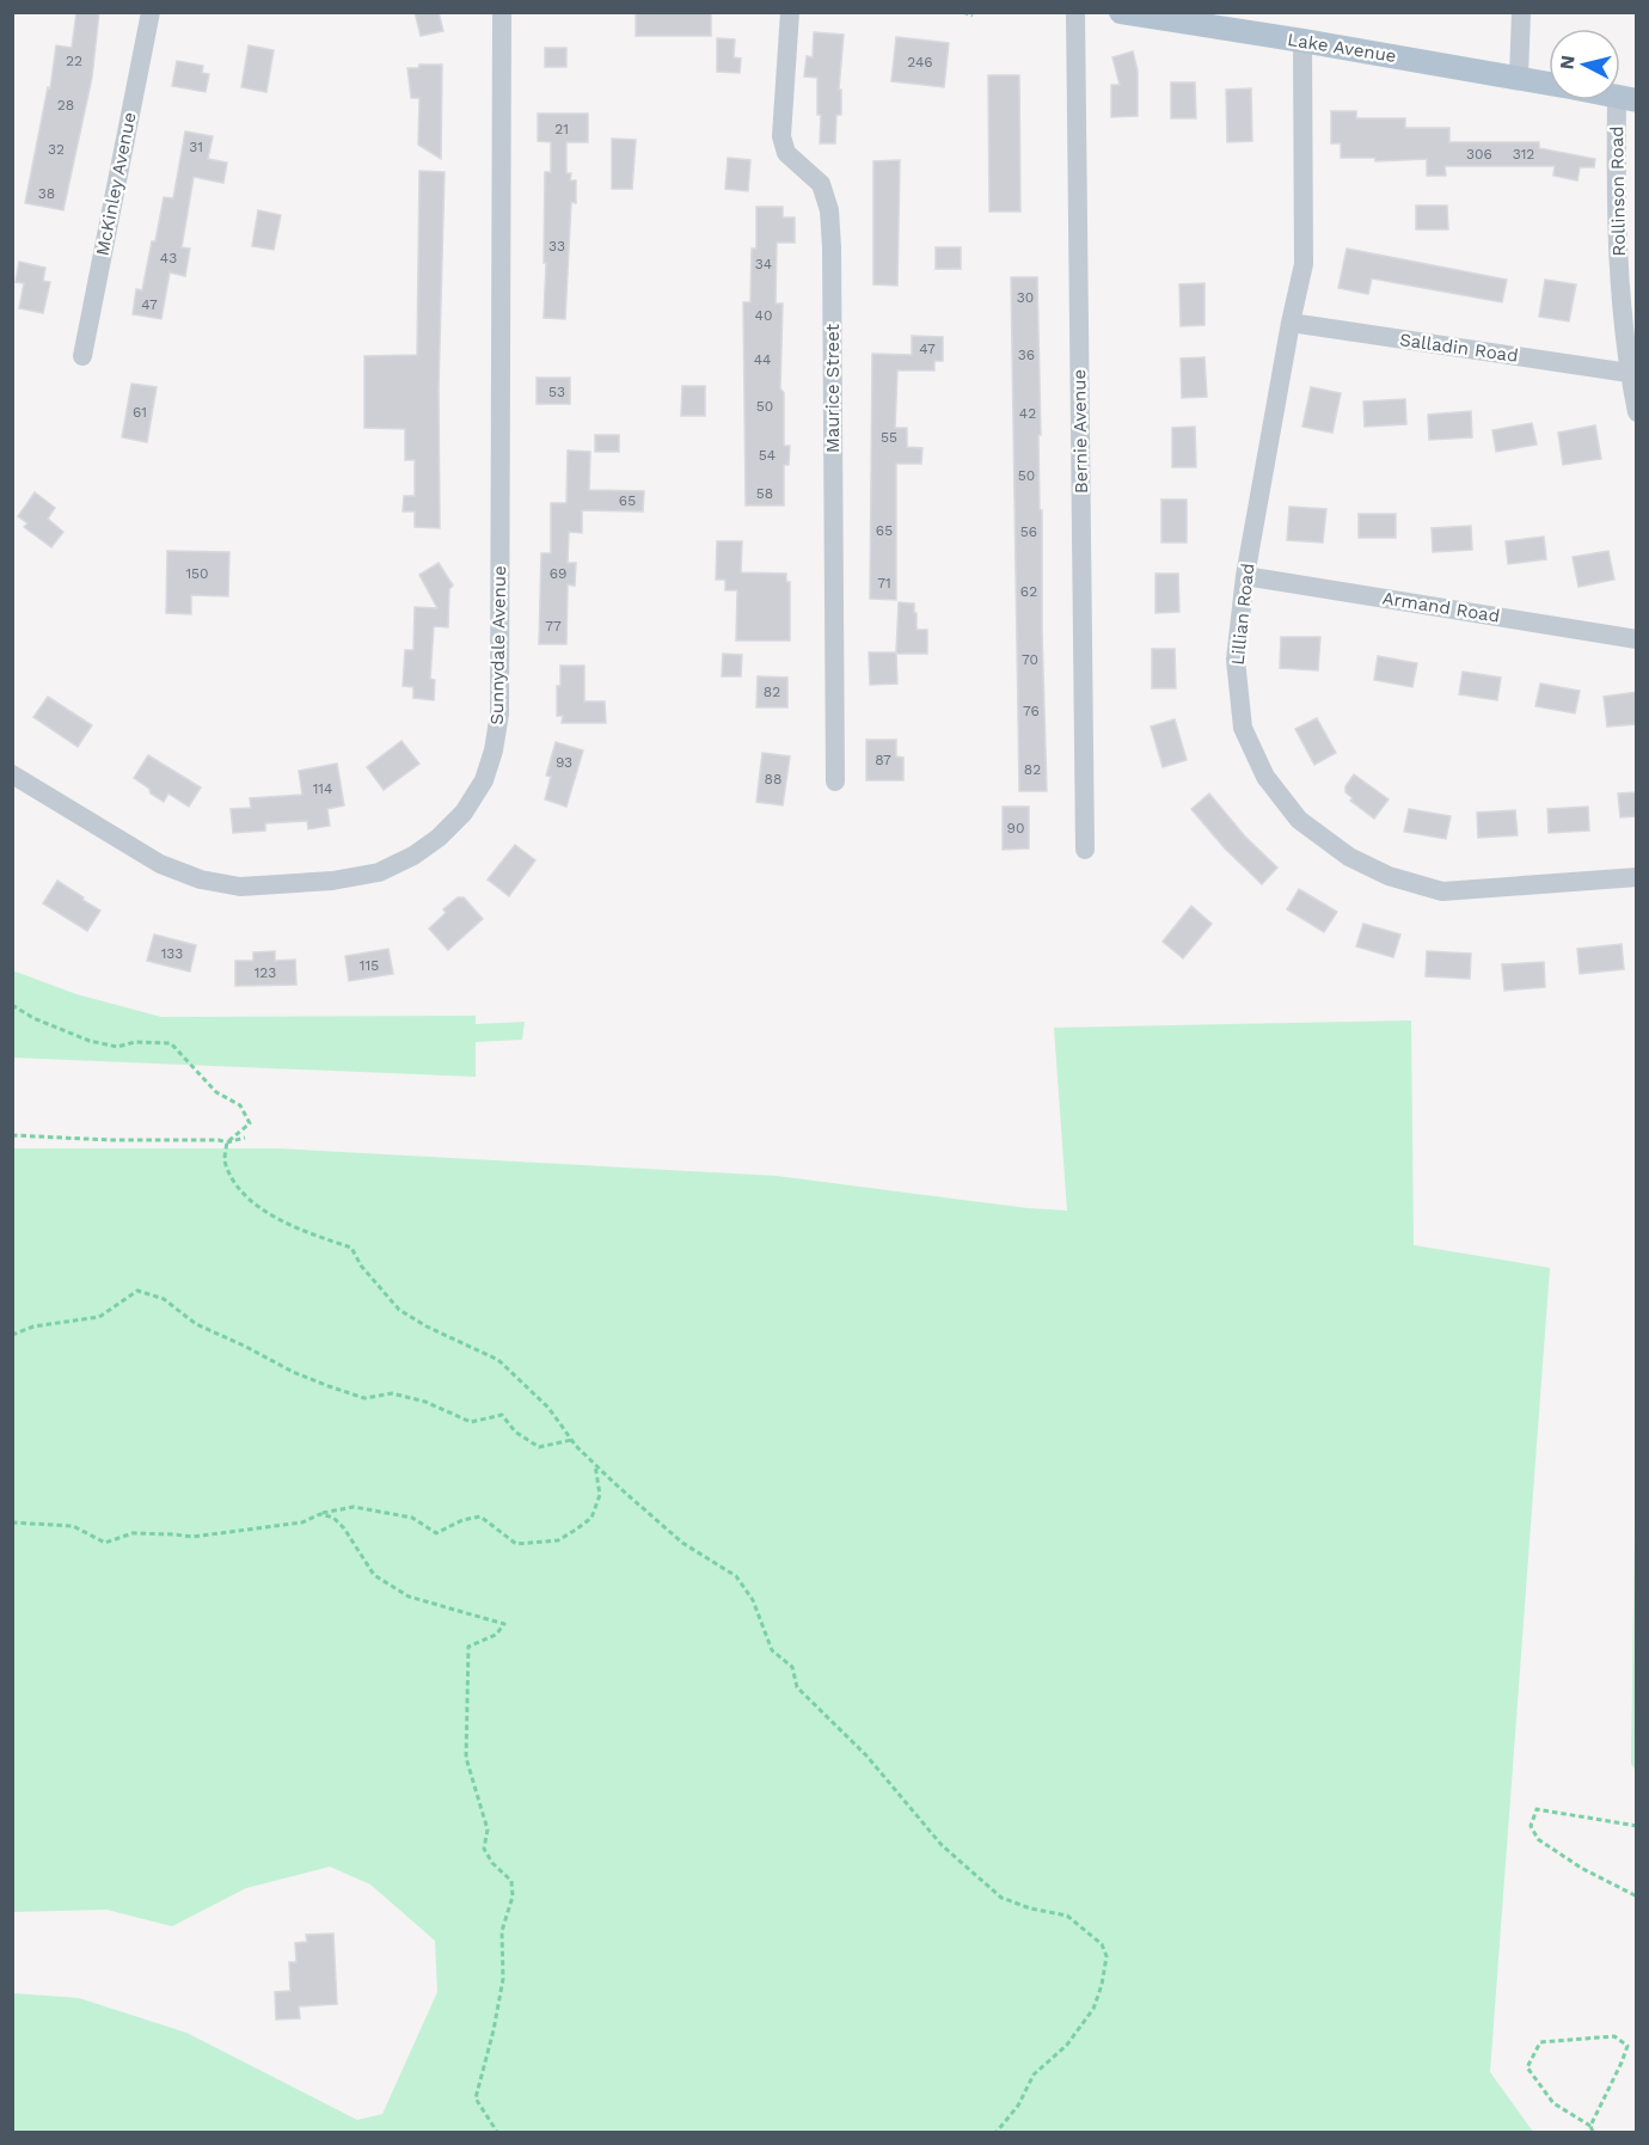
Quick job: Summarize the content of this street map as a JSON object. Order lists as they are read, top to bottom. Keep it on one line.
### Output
{"streets":{"main road":["Lake Avenue"],"street":["McKinley Avenue","Rollinson Road","Salladin Road","Maurice Street","Bernie Avenue","Armand Road","Lillian Road","Sunnydale Avenue"]},"crossings":[["Lake Avenue","Lillian Road"],["Rollinson Road","Salladin Road"],["Salladin Road","Lillian Road"],["Armand Road","Lillian Road"]],"house_numbers":["22","246","28","21","31","32","306","312","38","33","43","34","30","47","40","47","36","44","53","50","61","42","55","54","50","58","65","65","56","150","69","71","62","77","70","82","76","87","93","82","88","114","90","133","115","123"],"north":"left"}
